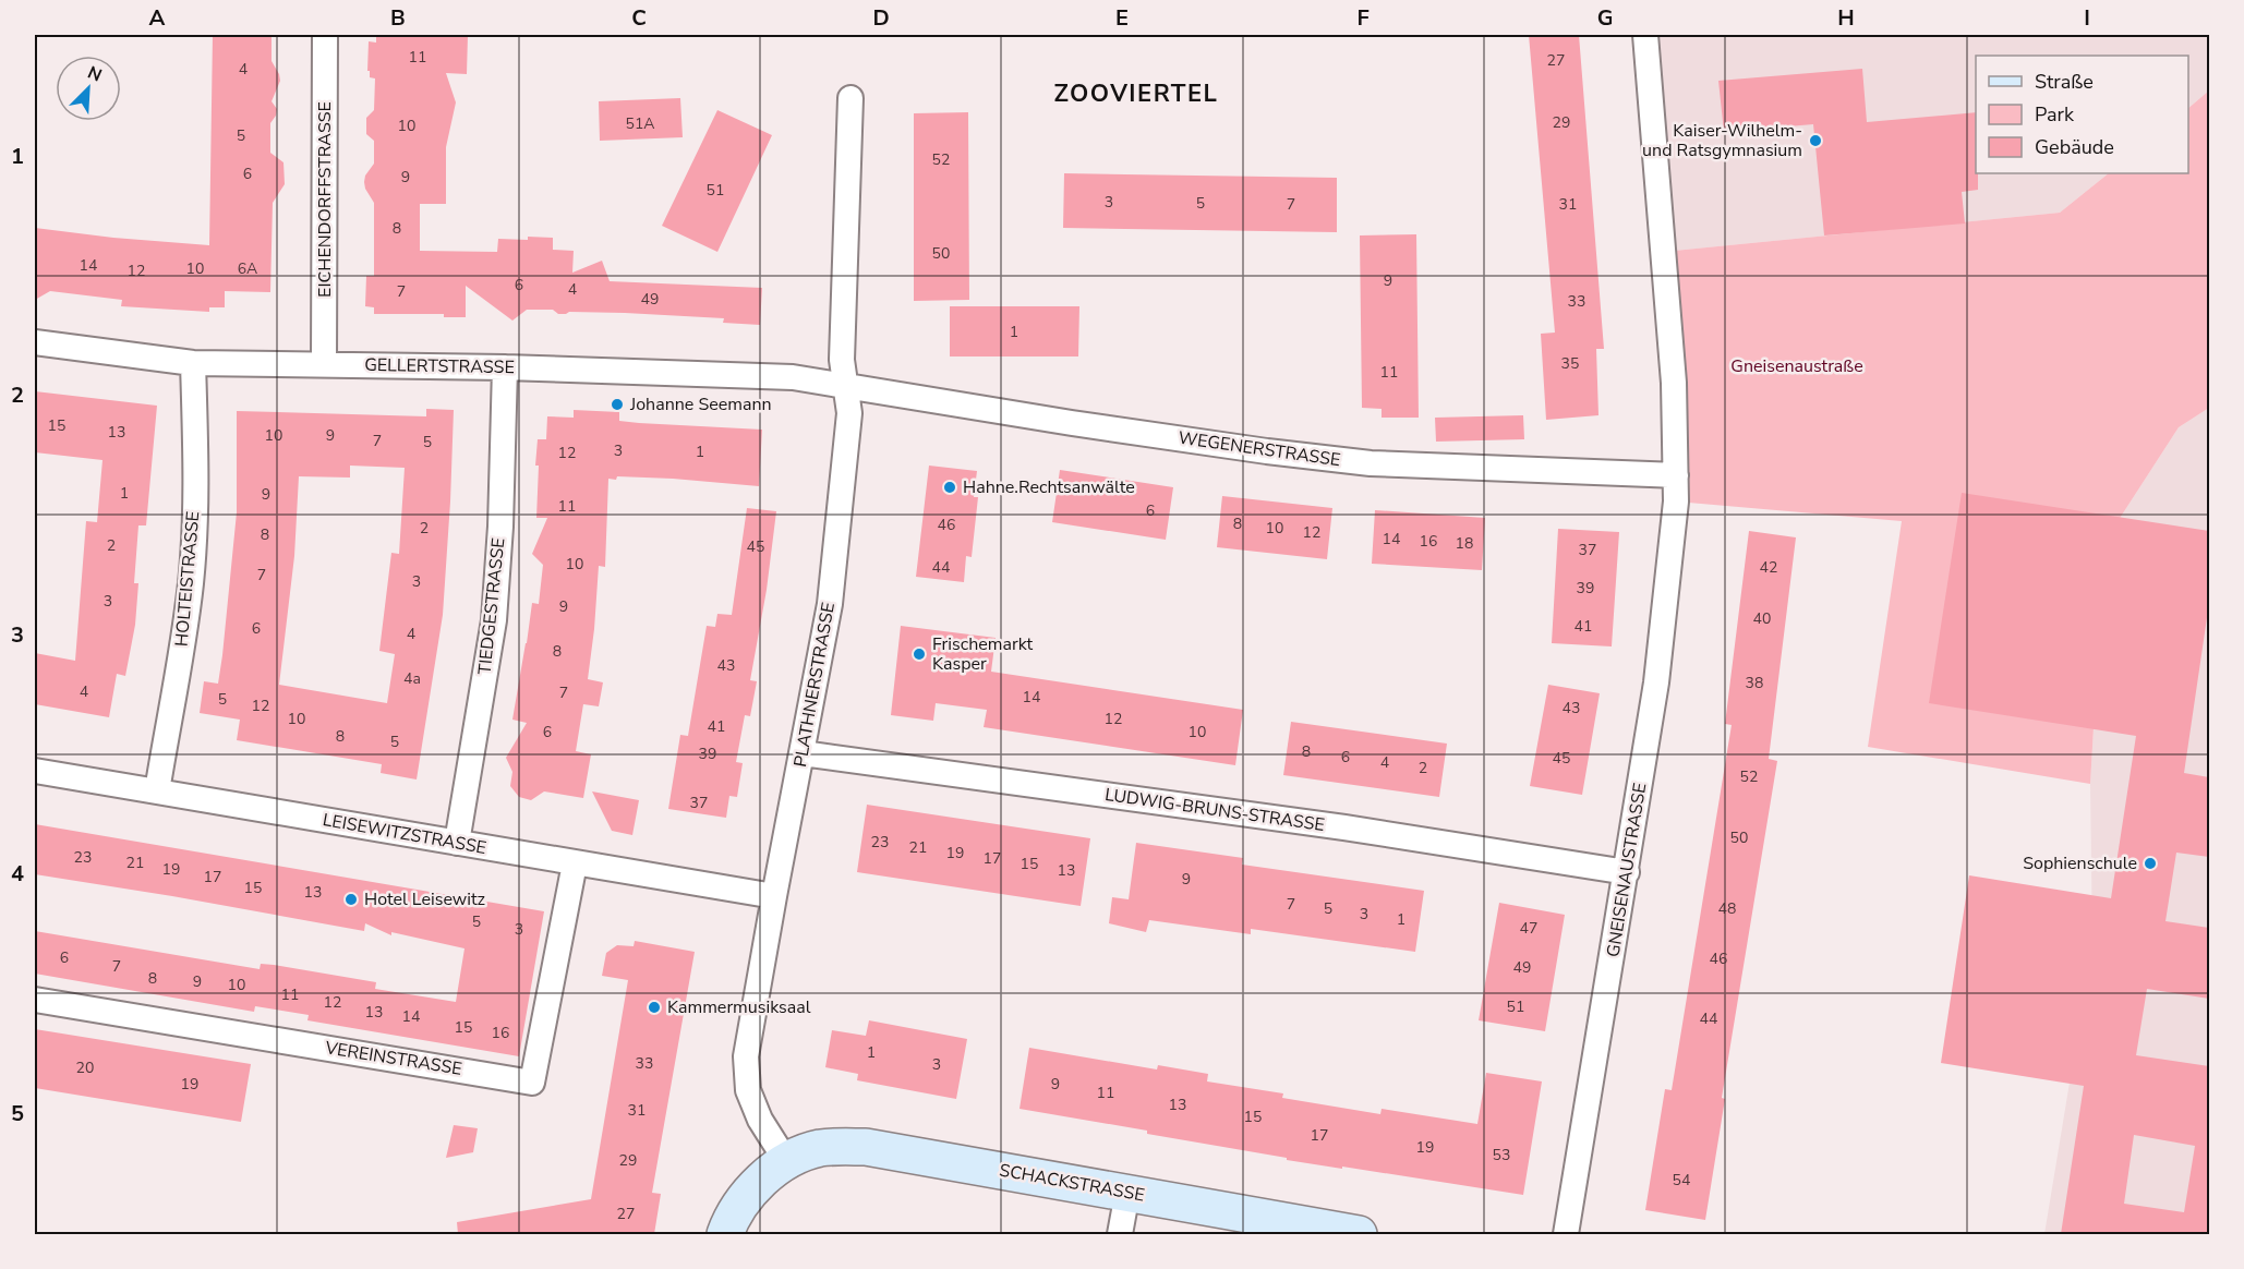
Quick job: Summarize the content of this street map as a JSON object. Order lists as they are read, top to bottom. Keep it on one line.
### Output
{"streets":{"street":["EICHENDORFFSTRASSE","GELLERTSTRASSE","WEGENERSTRASSE","HOLTEISTRASSE","TIEDGESTRASSE","PLATHNERSTRASSE","LUDWIG-BRUNS-STRASSE","LEISEWITZSTRASSE","GNEISENAUSTRASSE","VEREINSTRASSE","SCHACKSTRASSE"]},"crossings":[["EICHENDORFFSTRASSE","GELLERTSTRASSE"],["GELLERTSTRASSE","WEGENERSTRASSE"],["GELLERTSTRASSE","HOLTEISTRASSE"],["GELLERTSTRASSE","TIEDGESTRASSE"],["GELLERTSTRASSE","PLATHNERSTRASSE"],["WEGENERSTRASSE","PLATHNERSTRASSE"],["WEGENERSTRASSE","GNEISENAUSTRASSE"],["HOLTEISTRASSE","LEISEWITZSTRASSE"],["TIEDGESTRASSE","LEISEWITZSTRASSE"],["PLATHNERSTRASSE","LUDWIG-BRUNS-STRASSE"],["PLATHNERSTRASSE","LEISEWITZSTRASSE"],["PLATHNERSTRASSE","SCHACKSTRASSE"],["LUDWIG-BRUNS-STRASSE","GNEISENAUSTRASSE"],["LEISEWITZSTRASSE","VEREINSTRASSE"]],"districts":["ZOOVIERTEL"],"parks":["Gneisenaustraße"],"places":["Kaiser-Wilhelm- und Ratsgymnasium","Johanne Seemann","Hahne.Rechtsanwälte","Frischemarkt Kasper","Sophienschule","Hotel Leisewitz","Kammermusiksaal"],"house_numbers":["11","27","4","29","51A","10","5","52","6","9","51","3","5","7","31","8","50","14","10","6A","12","9","6","4","7","49","33","1","35","11","15","13","10","9","7","5","3","1","12","1","9","11","6","8","46","2","10","12","8","14","16","18","2","45","37","10","44","42","7","3","39","3","9","40","41","6","4","8","43","4a","38","4","7","14","5","12","43","10","12","41","6","10","8","5","8","39","6","45","4","2","52","37","50","23","21","19","23","17","21","15","19","13","17","9","15","13","7","5","48","3","1","5","47","3","6","46","7","49","8","9","10","11","12","51","13","14","44","15","16","1","33","3","20","19","9","11","13","31","15","17","19","53","29","54","27"],"legend":["Straße","Park","Gebäude"],"north":"top right","grid":{"columns":["A","B","C","D","E","F","G","H","I"],"rows":["1","2","3","4","5"]}}
